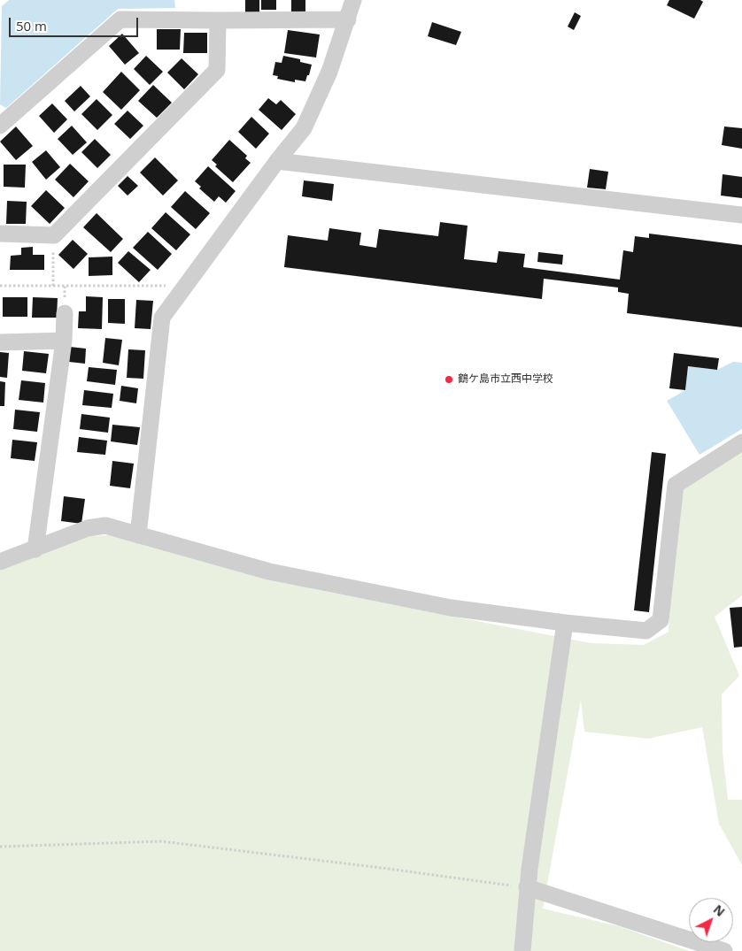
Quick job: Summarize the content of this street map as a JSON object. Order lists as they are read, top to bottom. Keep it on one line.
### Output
{"places":["鶴ケ島市立西中学校"],"scale_bar":"50 m","north":"top right"}
